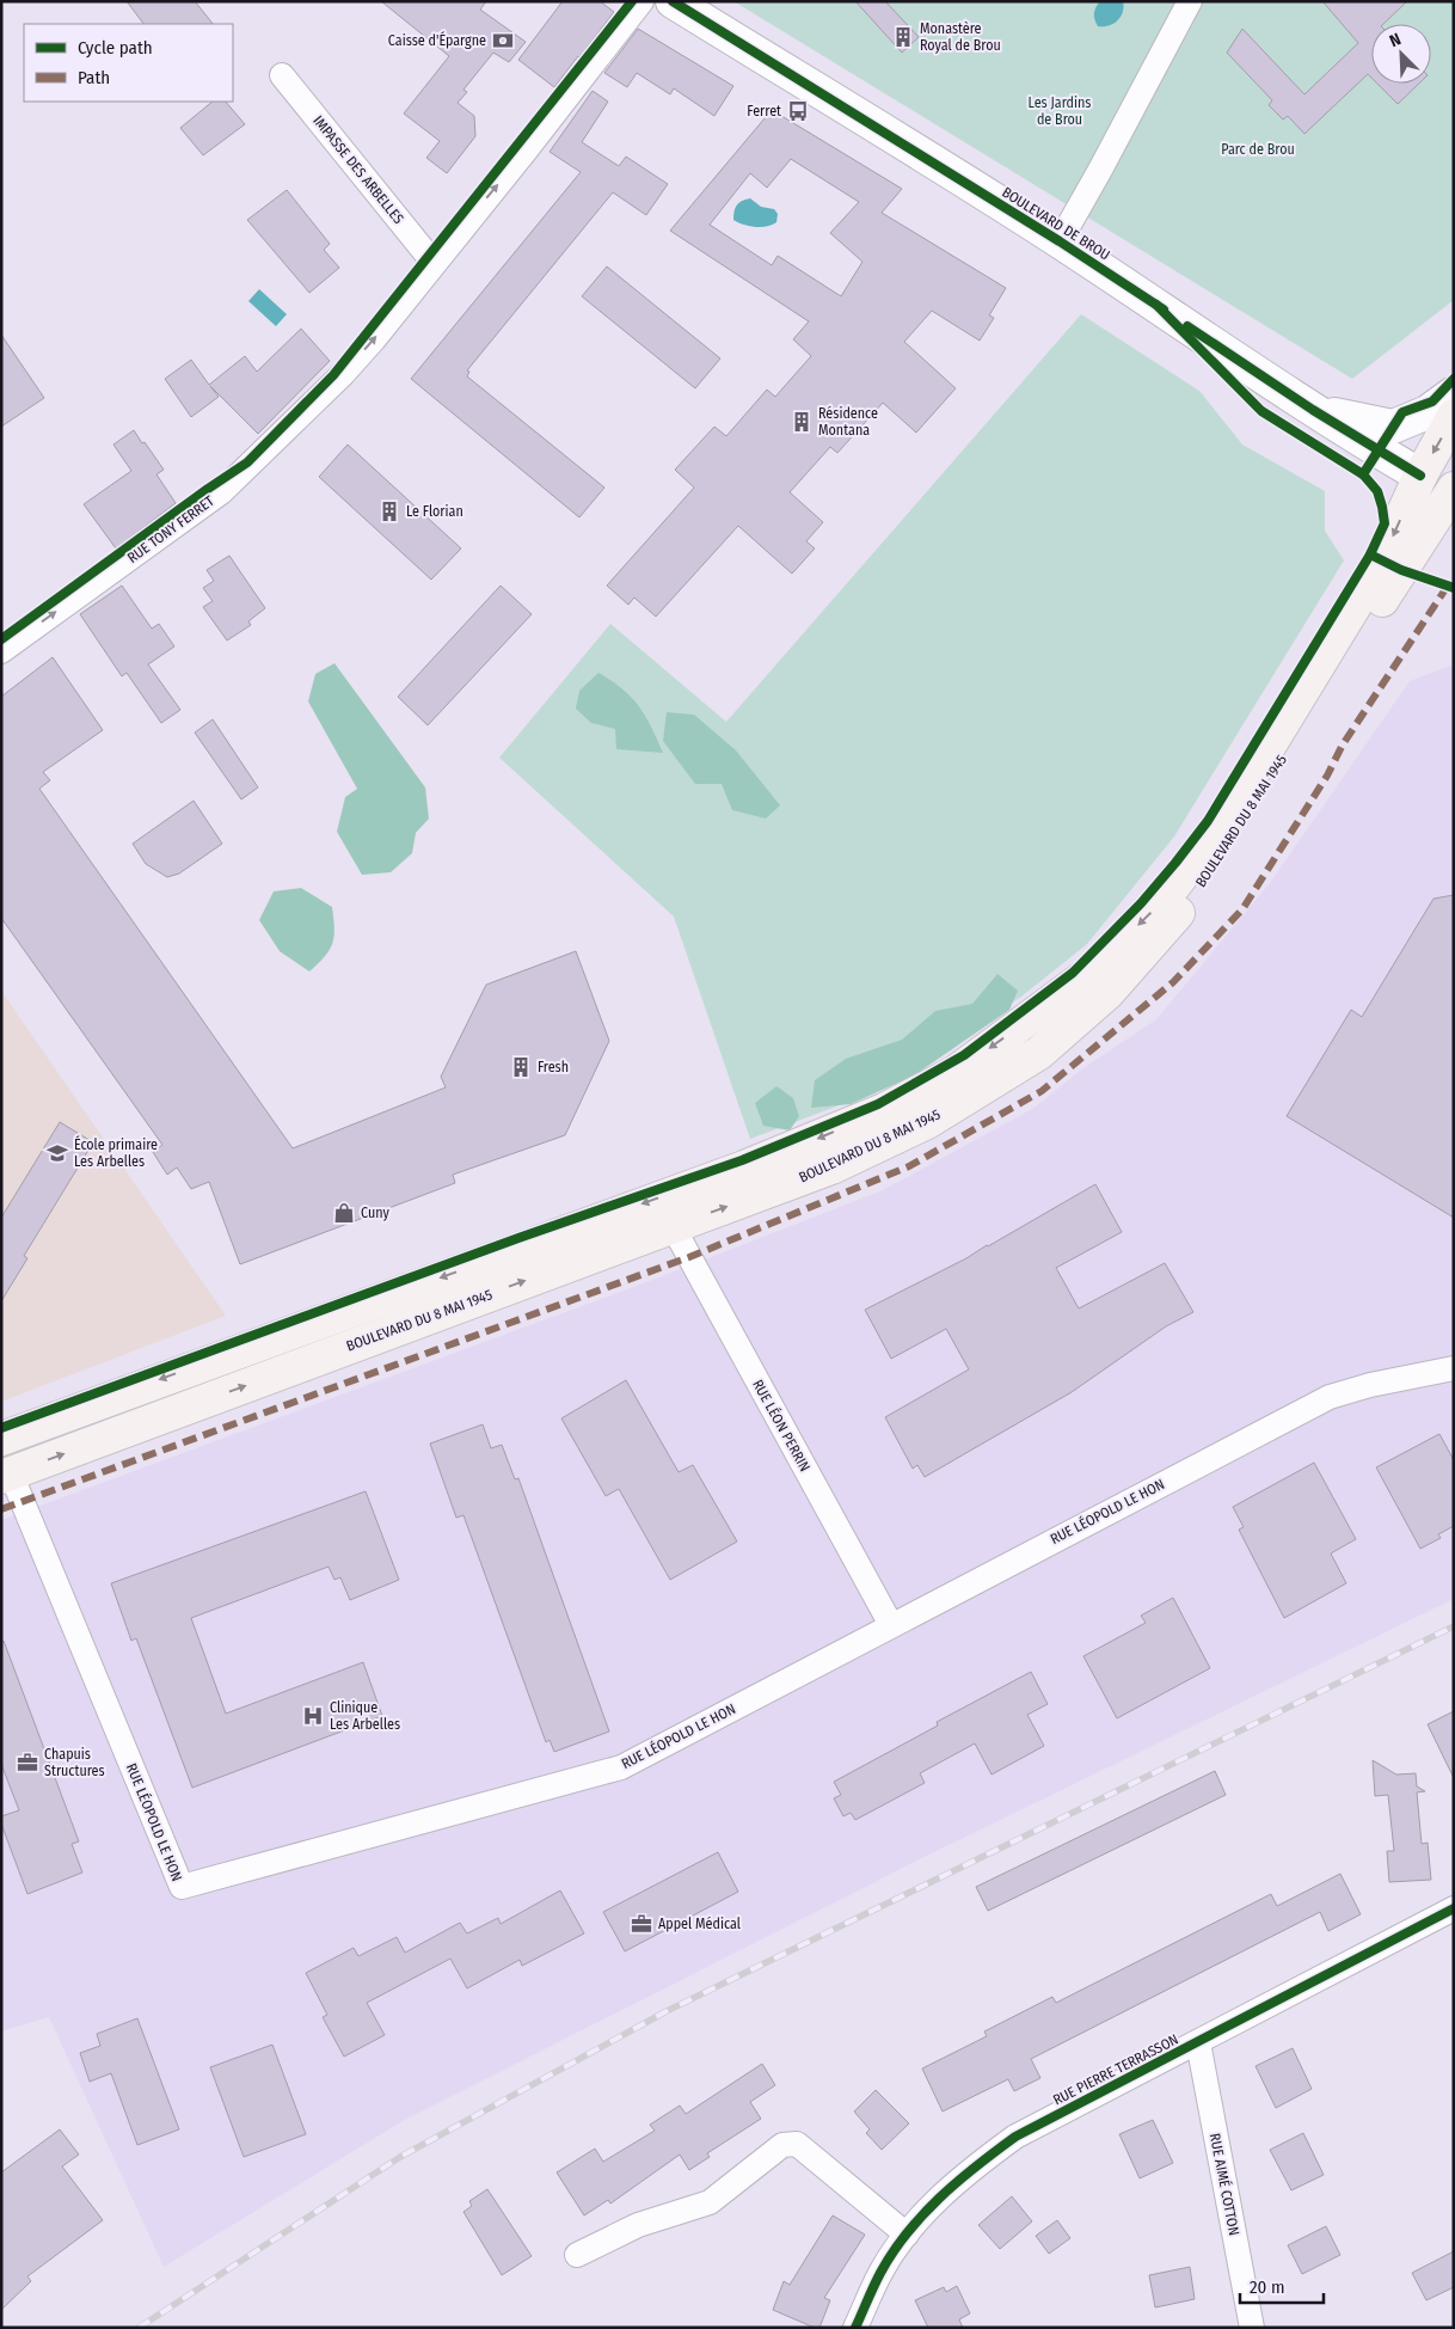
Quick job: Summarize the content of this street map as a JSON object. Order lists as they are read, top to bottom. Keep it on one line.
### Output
{"streets":{"main road":["BOULEVARD DE BROU","BOULEVARD DU 8 MAI 1945"],"street":["IMPASSE DES ARBELLES","RUE TONY FERRET","RUE LÉON PERRIN","RUE LÉOPOLD LE HON","RUE PIERRE TERRASSON","RUE AIMÉ COTTON"]},"crossings":[["IMPASSE DES ARBELLES","RUE TONY FERRET"],["BOULEVARD DE BROU","BOULEVARD DU 8 MAI 1945"],["BOULEVARD DU 8 MAI 1945","RUE LÉON PERRIN"],["BOULEVARD DU 8 MAI 1945","RUE LÉOPOLD LE HON"],["RUE LÉON PERRIN","RUE LÉOPOLD LE HON"],["RUE PIERRE TERRASSON","RUE AIMÉ COTTON"]],"one_way":["RUE TONY FERRET"],"parks":["Les Jardins de Brou","Parc de Brou"],"places":{"building":["Monastère Royal de Brou","Résidence Montana","Le Florian","Fresh"],"bank":["Caisse d'Épargne"],"bus stop":["Ferret"],"school or university":["École primaire Les Arbelles"],"shop":["Cuny"],"hospital":["Clinique Les Arbelles"],"office":["Chapuis Structures","Appel Médical"]},"legend":["Cycle path","Path"],"scale_bar":"20 m","north":"top left"}
